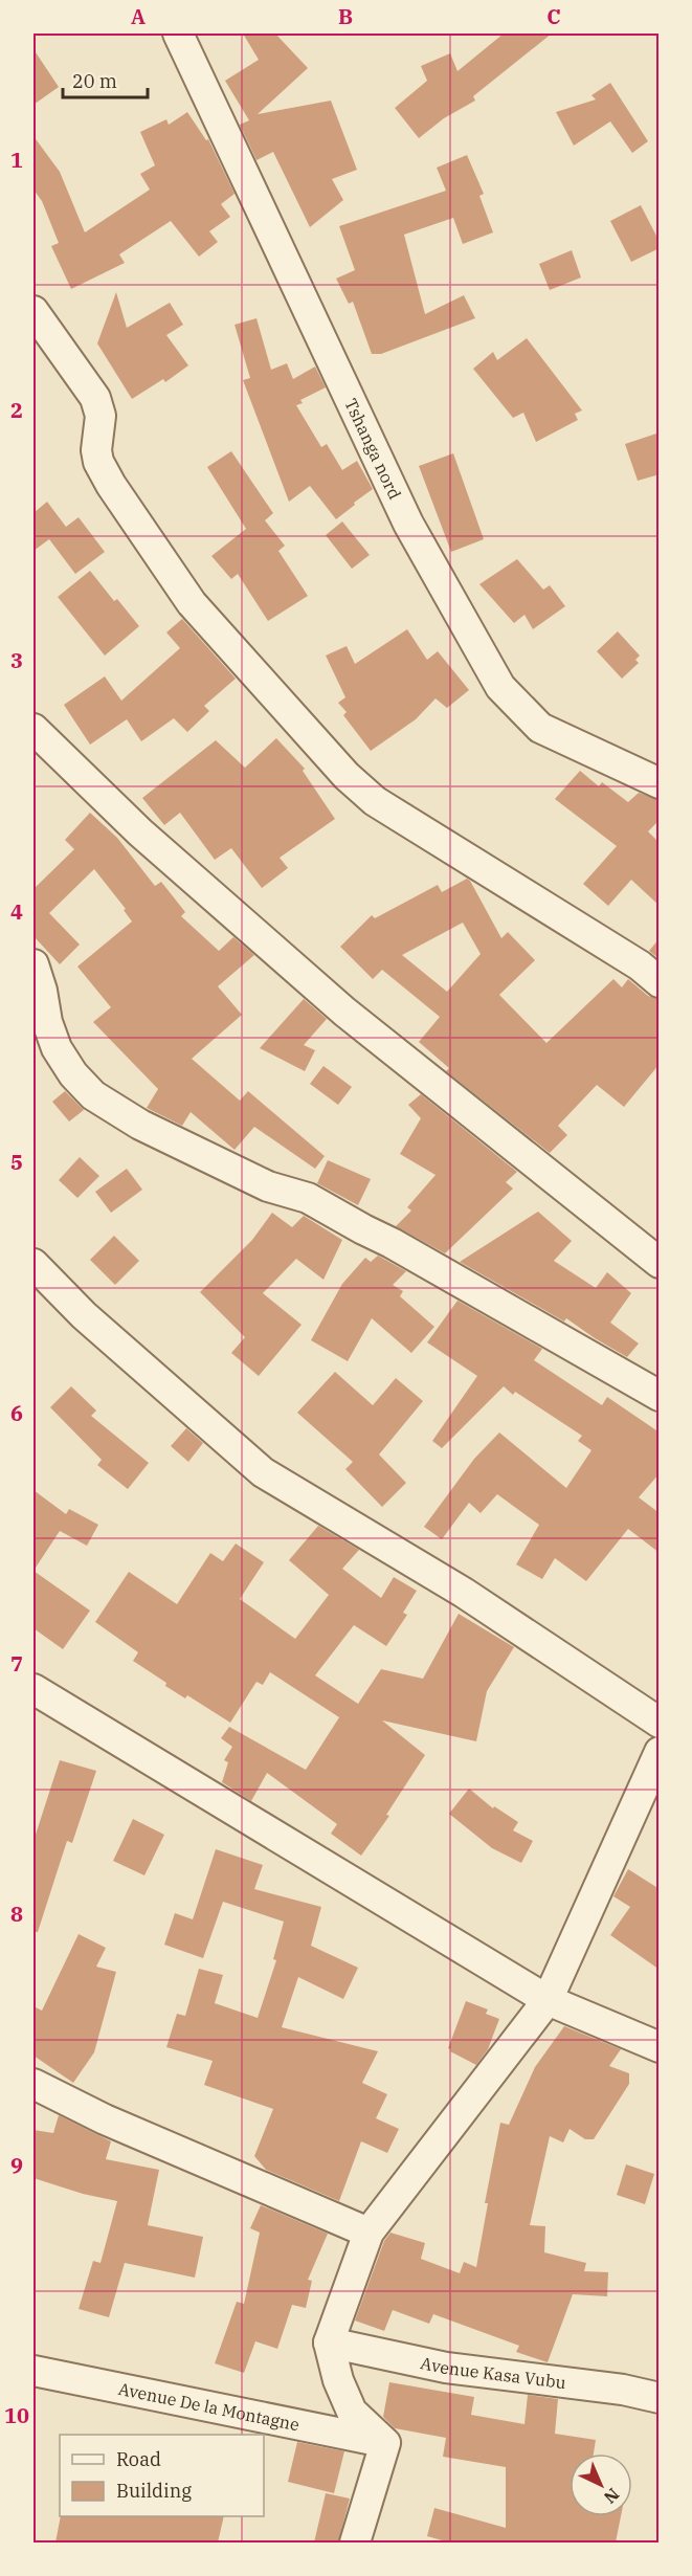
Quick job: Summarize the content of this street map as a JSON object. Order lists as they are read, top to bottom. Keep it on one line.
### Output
{"streets":{"street":["Tshanga nord","Avenue Kasa Vubu","Avenue De la Montagne"]},"legend":["Road","Building"],"scale_bar":"20 m","north":"bottom right","grid":{"columns":["A","B","C"],"rows":["1","2","3","4","5","6","7","8","9","10"]}}
